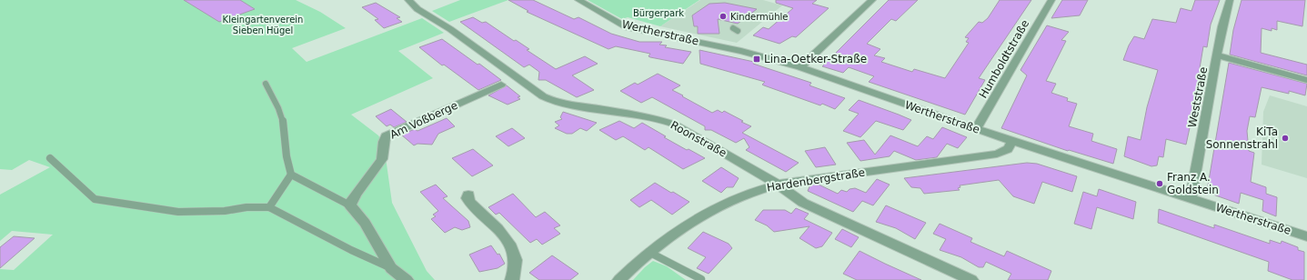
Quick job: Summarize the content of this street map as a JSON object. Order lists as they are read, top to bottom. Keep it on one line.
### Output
{"streets":{"street":["Wertherstraße","Humboldtstraße","Weststraße","Am Voßberge","Roonstraße","Hardenbergstraße"]},"crossings":[["Wertherstraße","Humboldtstraße"],["Wertherstraße","Weststraße"],["Wertherstraße","Hardenbergstraße"],["Roonstraße","Hardenbergstraße"]],"parks":["Bürgerpark","Kleingartenverein Sieben Hügel"],"places":{"other":["Kindermühle","KiTa Sonnenstrahl","Franz A. Goldstein"],"transit":["Lina-Oetker-Straße"]}}
